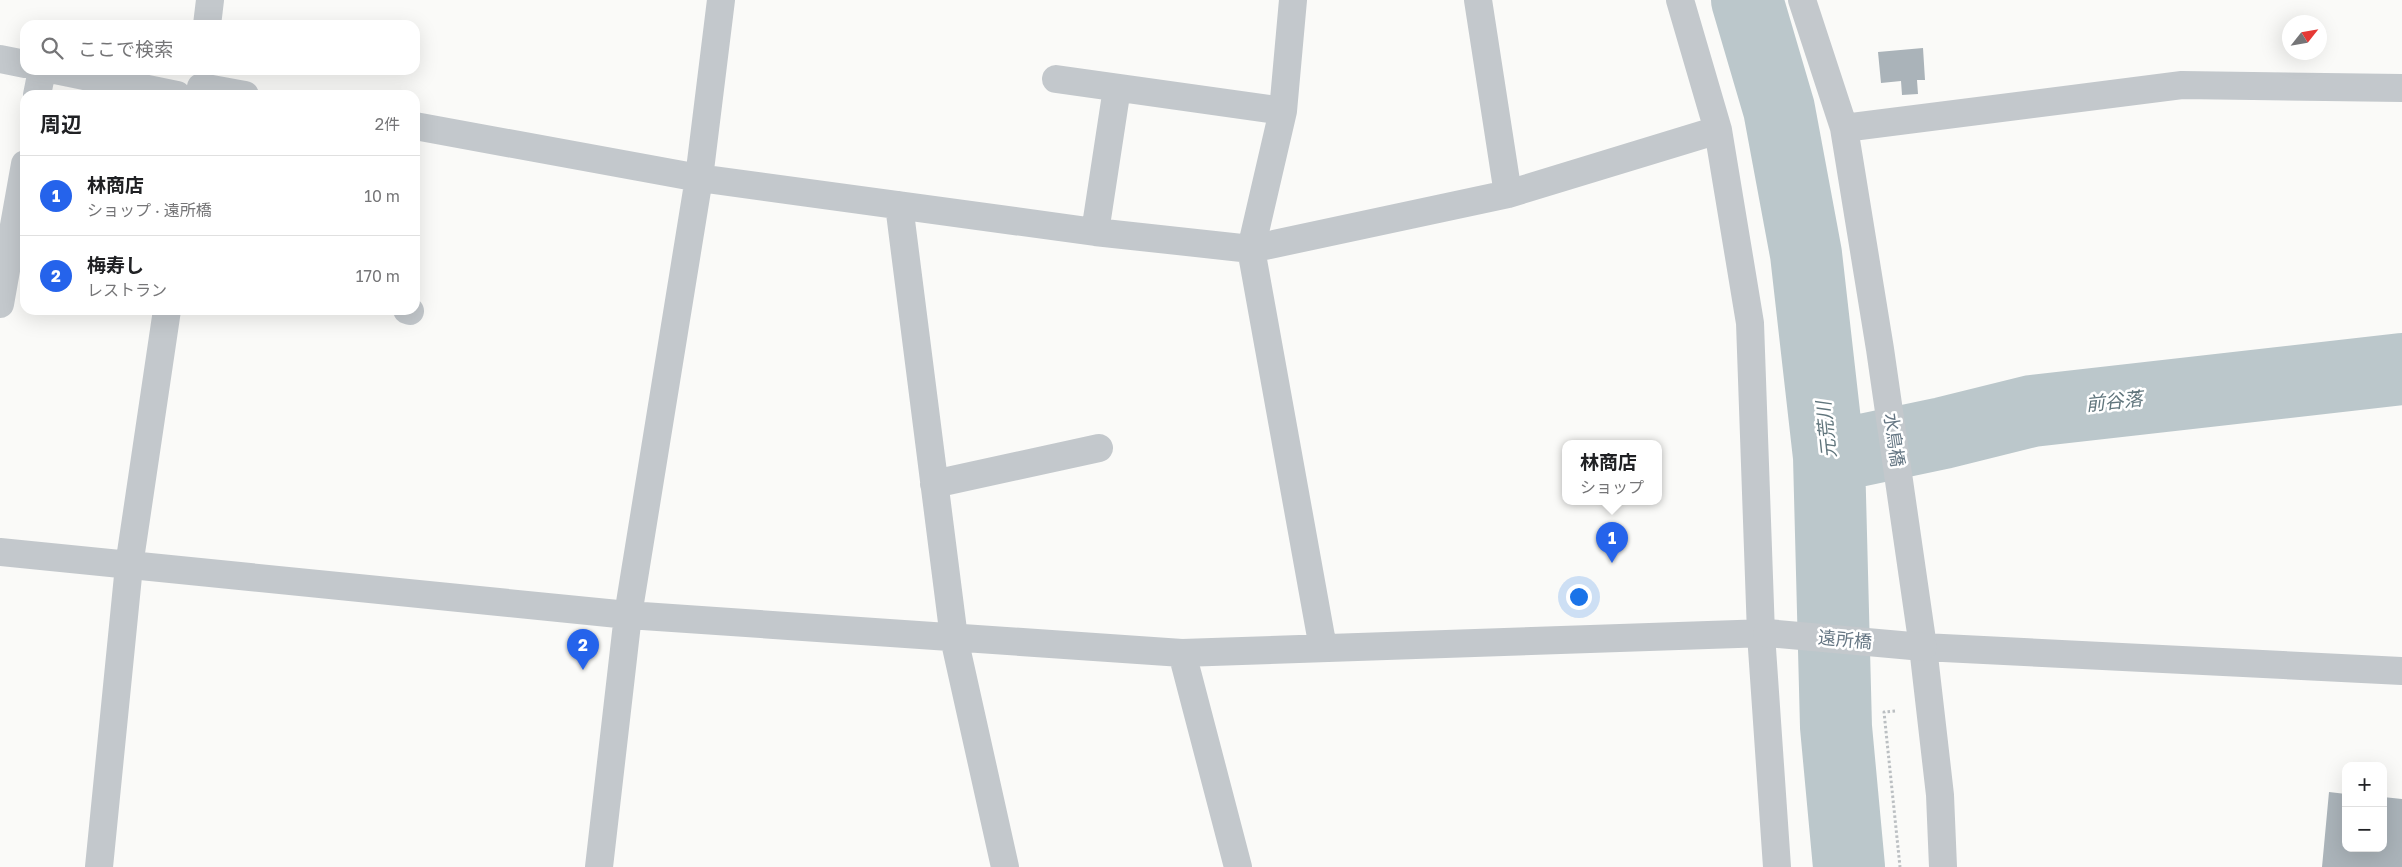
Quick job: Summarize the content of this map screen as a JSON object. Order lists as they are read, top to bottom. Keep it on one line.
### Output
{"streets":{"street":["水鳥橋","遠所橋"]},"crossings":[["水鳥橋","遠所橋"]],"water":["前谷落","元荒川"],"north":"top right","page":{"search":"ここで検索","heading":["周辺","2件"],"list":[{"mark":"1","name":"林商店","note":"ショップ · 遠所橋","value":"10 m"},{"mark":"2","name":"梅寿し","note":"レストラン","value":"170 m"}],"popup":["林商店","ショップ"],"pins":["1","2"],"map_buttons":["+","−"]}}
